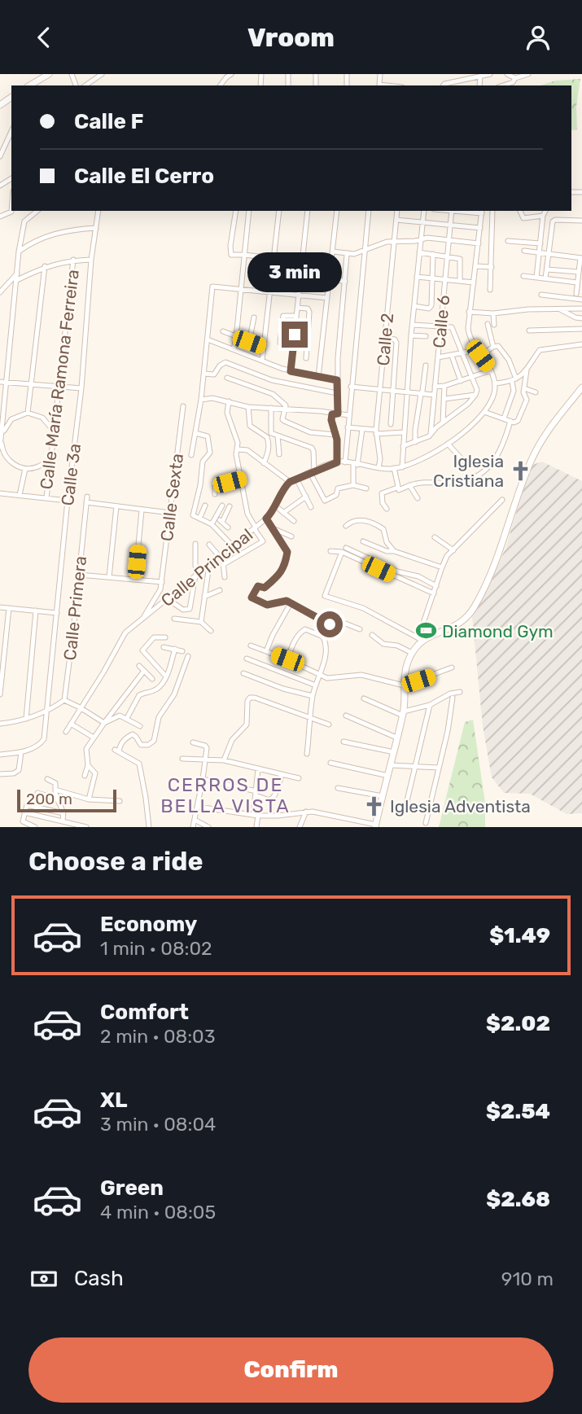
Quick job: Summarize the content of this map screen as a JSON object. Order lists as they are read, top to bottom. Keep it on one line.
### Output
{"streets":{"street":["Calle 6","Calle 2","Calle María Ramona Ferreira","Calle 3a","Calle Sexta","Calle Principal","Calle Primera"]},"crossings":[["Calle Sexta","Calle Principal"]],"districts":["CERROS DE BELLA VISTA"],"places":{"church":["Iglesia Cristiana","Iglesia Adventista"],"sports":["Diamond Gym"]},"scale_bar":"200 m","page":{"header":"Vroom","banner":["Calle F","Calle El Cerro"],"bubble":"3 min","scale":"200 m","heading":"Choose a ride","list":[{"name":"Economy","note":"1 min · 08:02","value":"$1.49"},{"name":"Comfort","note":"2 min · 08:03","value":"$2.02"},{"name":"XL","note":"3 min · 08:04","value":"$2.54"},{"name":"Green","note":"4 min · 08:05","value":"$2.68"}],"pay":["Cash","910 m"],"buttons":"Confirm"}}
